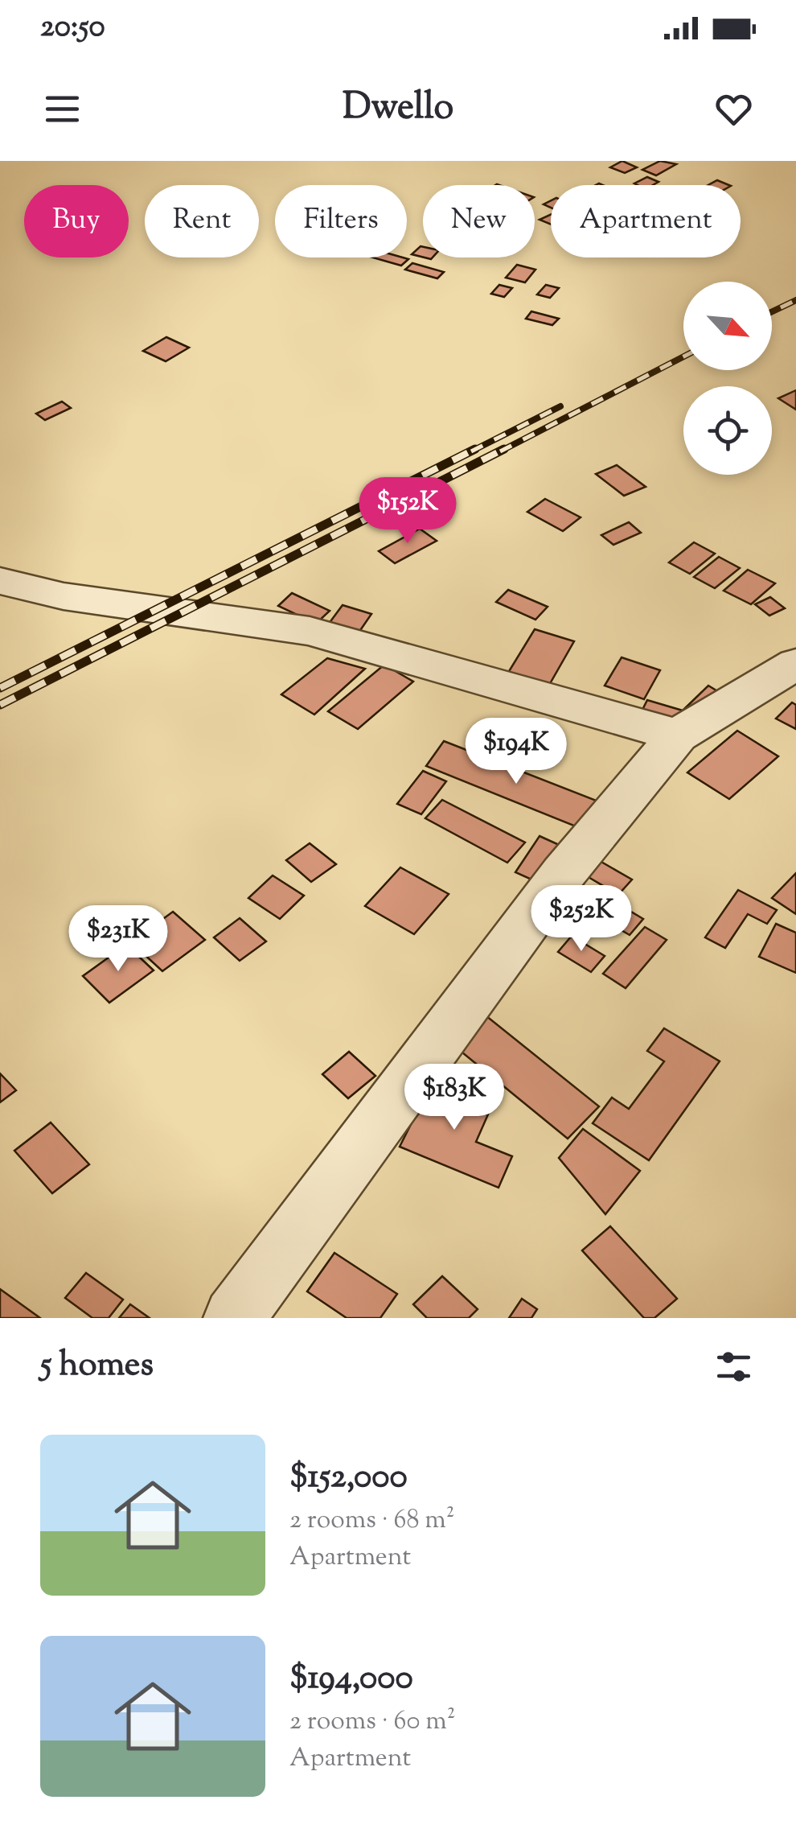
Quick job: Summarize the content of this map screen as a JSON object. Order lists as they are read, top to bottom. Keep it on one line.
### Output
{"north":"bottom right","page":{"status":"20:50","header":"Dwello","chip":["Buy","Rent","Filters","New","Apartment"],"price":["$152K","$194K","$252K","$231K","$183K"],"heading":"5 homes","list":[{"name":"$152,000","note":"2 rooms · 68 m² · Apartment"},{"name":"$194,000","note":"2 rooms · 60 m² · Apartment"}]}}
